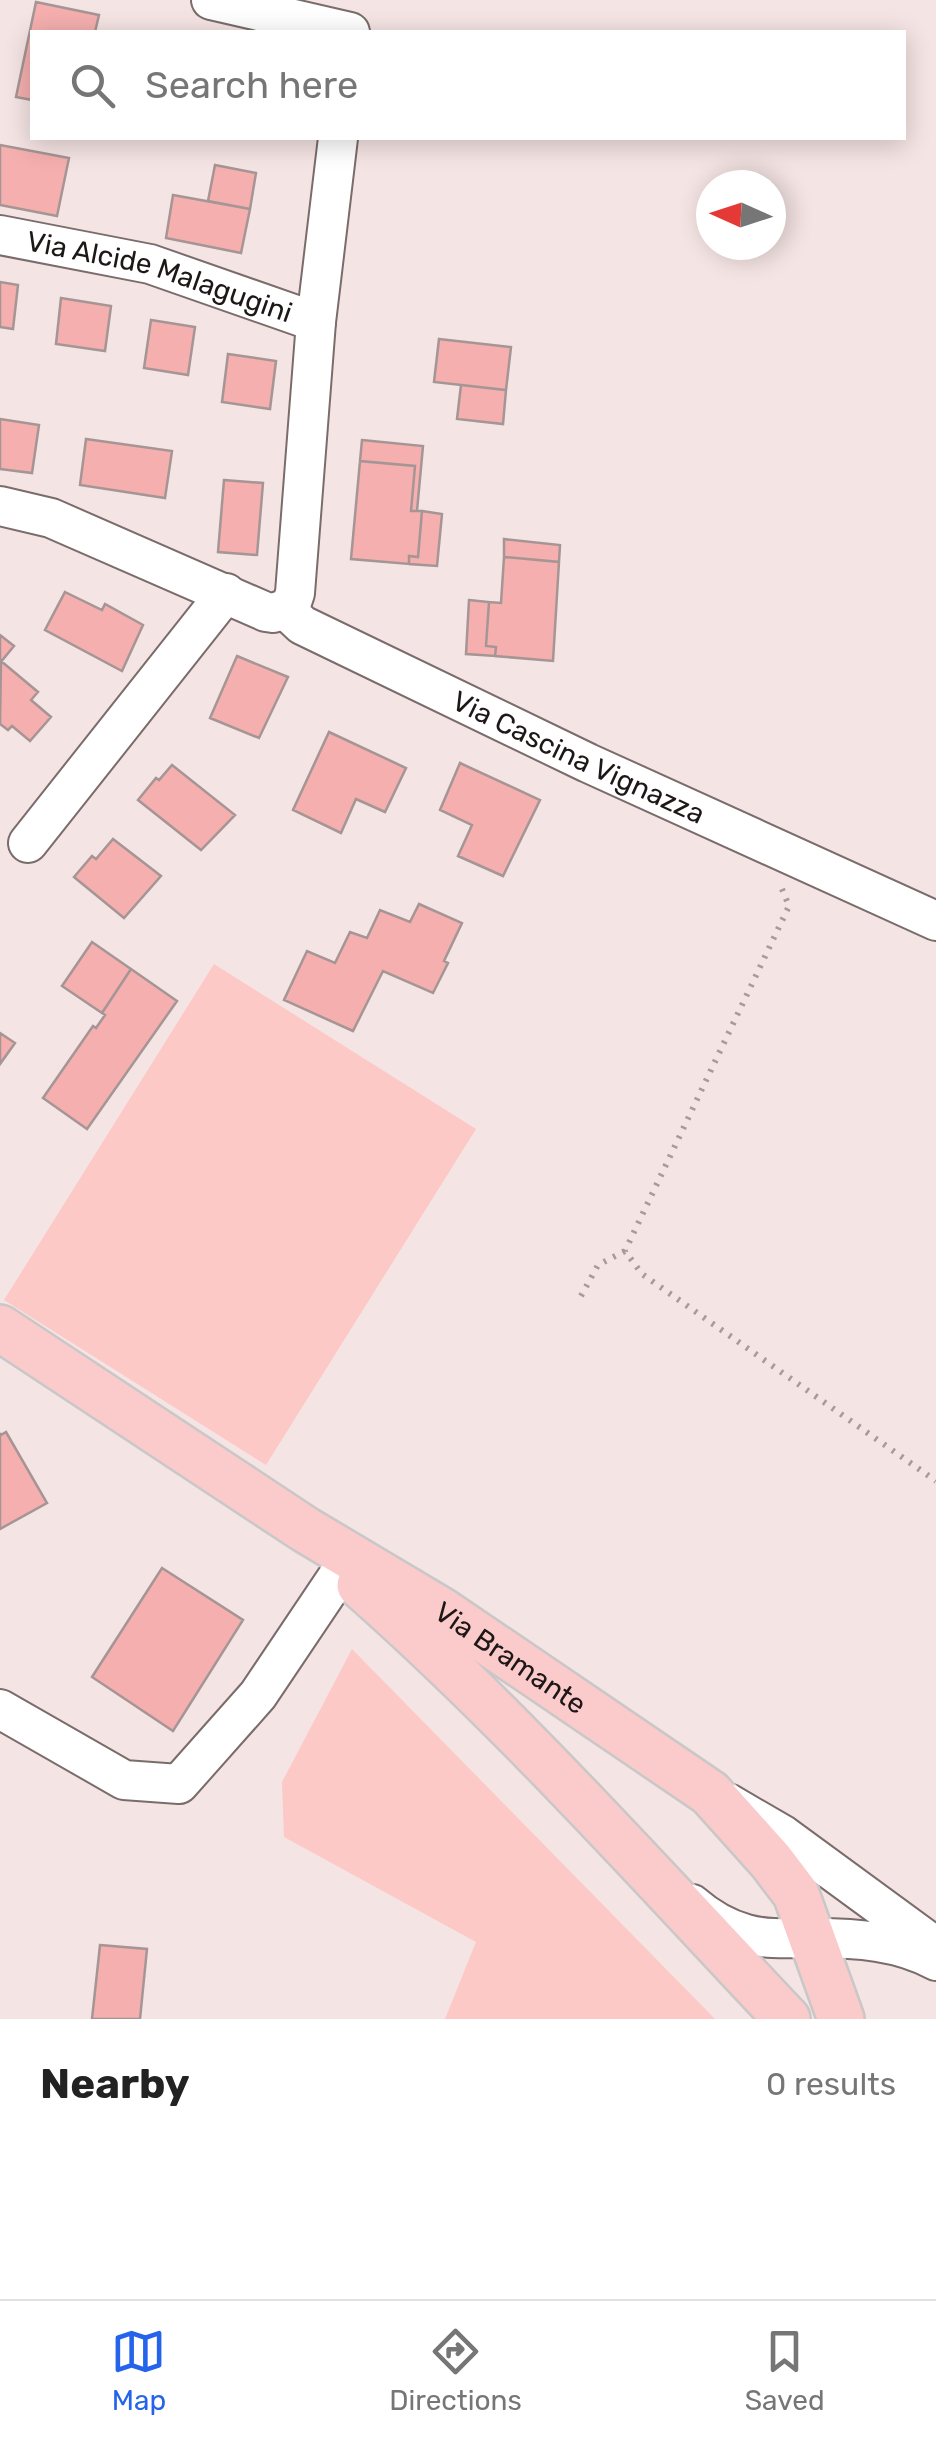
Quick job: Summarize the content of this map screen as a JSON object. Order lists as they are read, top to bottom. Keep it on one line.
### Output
{"streets":{"main road":["Via Bramante"],"street":["Via Alcide Malagugini","Via Cascina Vignazza"]},"north":"left","page":{"search":"Search here","heading":["Nearby","0 results"],"nav":["Map","Directions","Saved"]}}
